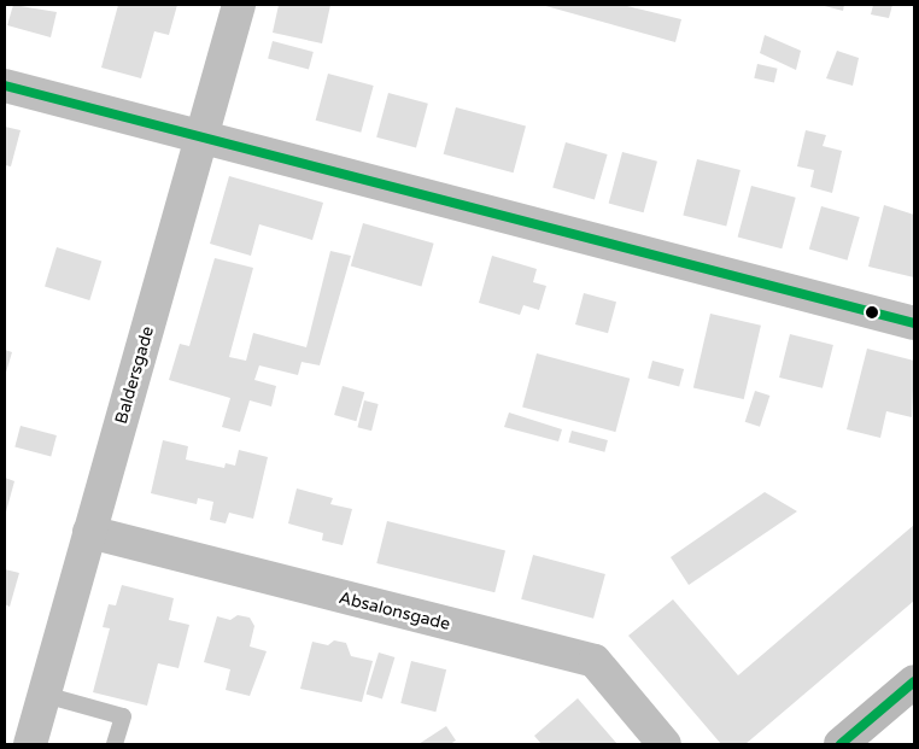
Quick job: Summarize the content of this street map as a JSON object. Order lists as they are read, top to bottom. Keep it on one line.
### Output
{"streets":{"street":["Baldersgade","Absalonsgade"]},"crossings":[["Baldersgade","Absalonsgade"]]}
